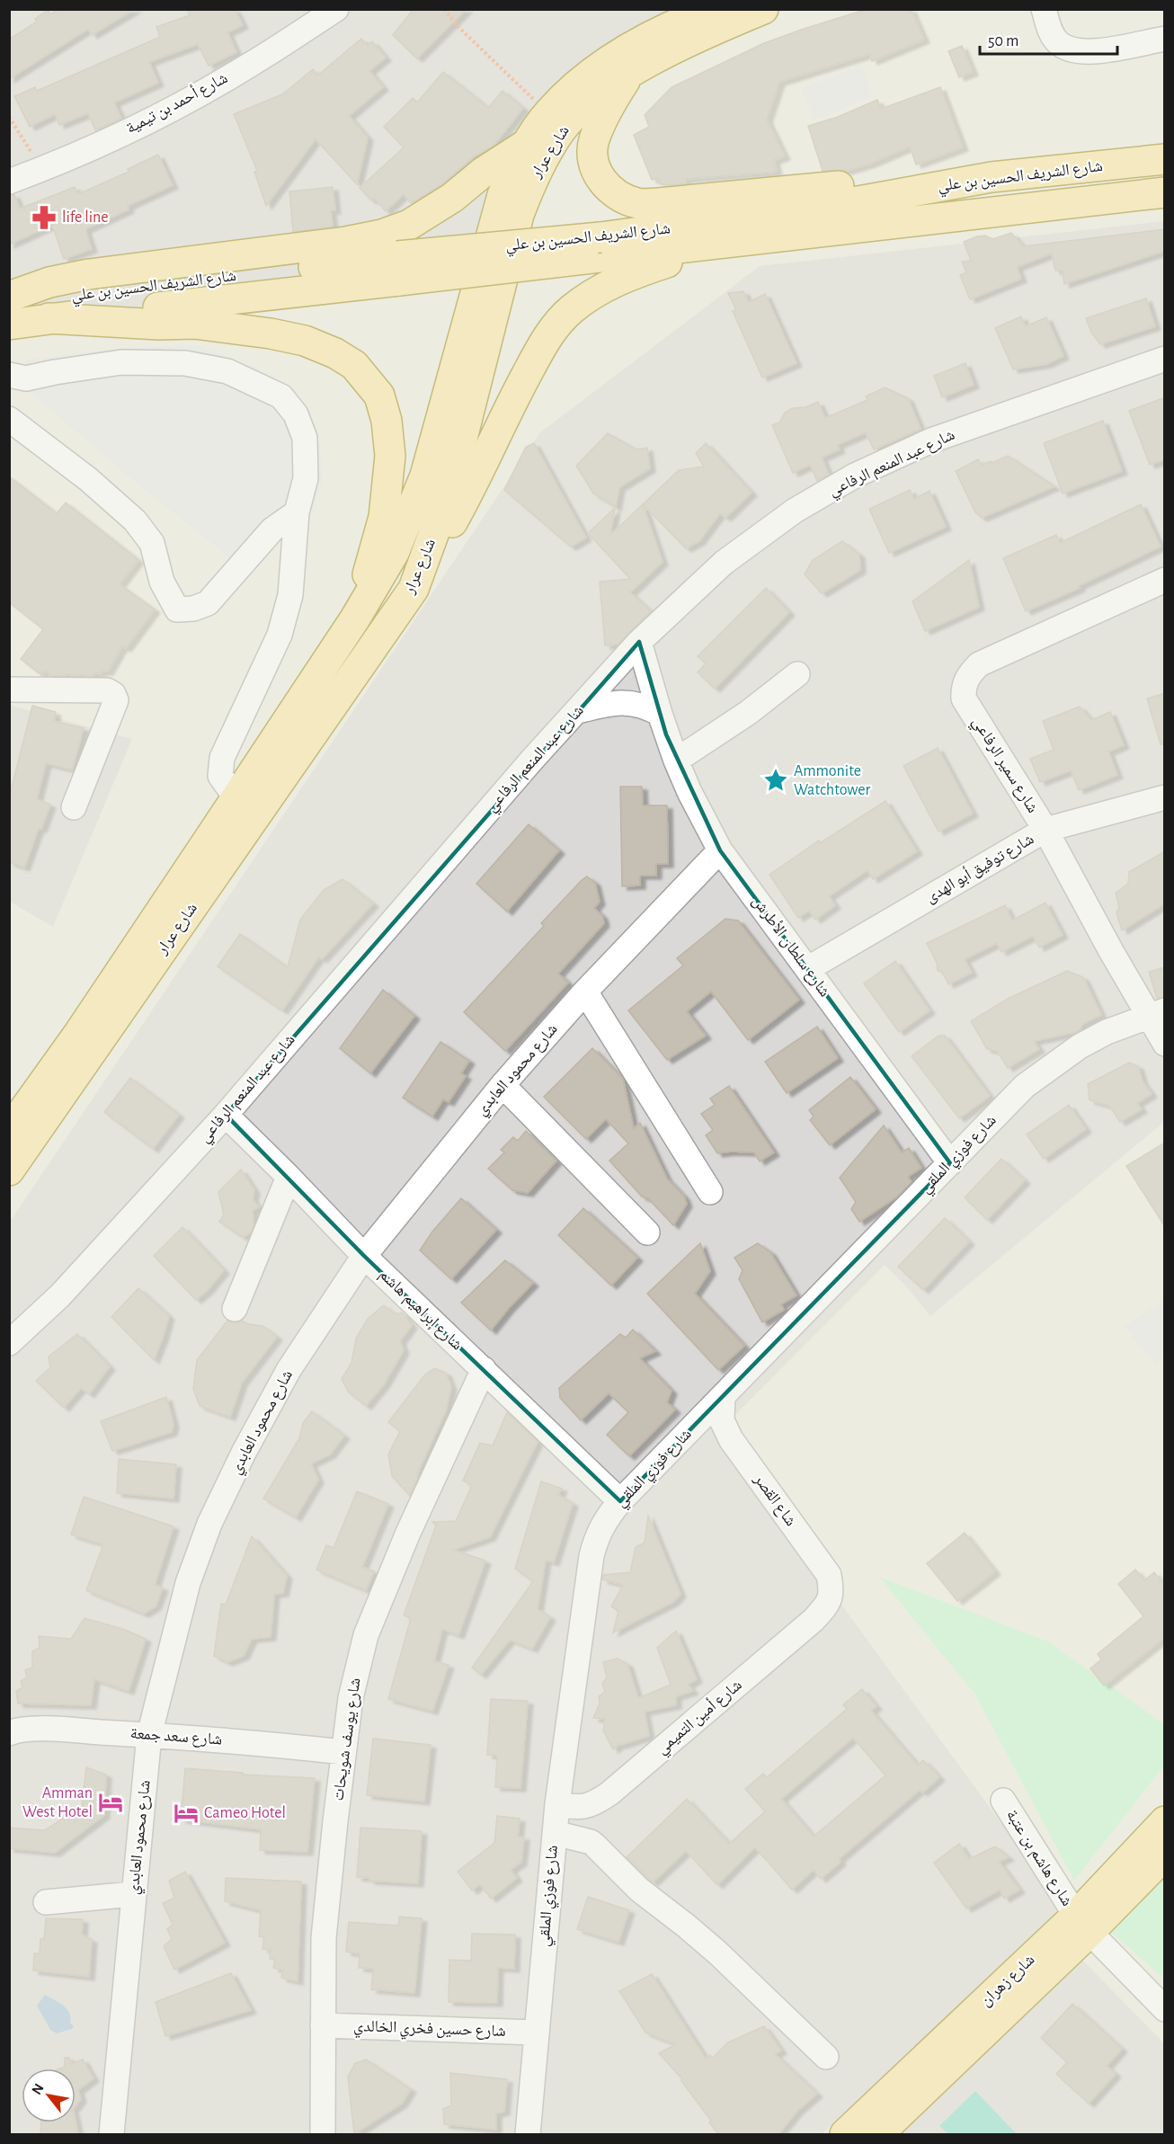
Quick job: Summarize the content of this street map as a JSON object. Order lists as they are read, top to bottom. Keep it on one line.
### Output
{"streets":{"main road":["شارع عرار","شارع الشريف الحسين بن علي","شارع زهران"],"street":["شارع أحمد بن تيمية","شارع عبد المنعم الرفاعي","شارع سمير الرفاعي","شارع توفيق أبو الهدى","شارع سلطان الأطرش","شارع محمود العابدي","شارع فوزي الملقي","شارع إبراهيم هاشم","شاع القصر","شارع أمين التميمي","شارع سعد جمعة","شارع يوسف شويحات","شارع هاشم بن عتبة","شارع حسين فخري الخالدي"]},"crossings":[["شارع عبد المنعم الرفاعي","شارع سلطان الأطرش"],["شارع عبد المنعم الرفاعي","شارع إبراهيم هاشم"],["شارع سمير الرفاعي","شارع توفيق أبو الهدى"],["شارع سمير الرفاعي","شارع فوزي الملقي"],["شارع توفيق أبو الهدى","شارع سلطان الأطرش"],["شارع سلطان الأطرش","شارع محمود العابدي"],["شارع سلطان الأطرش","شارع فوزي الملقي"],["شارع محمود العابدي","شارع إبراهيم هاشم"],["شارع محمود العابدي","شارع سعد جمعة"],["شارع فوزي الملقي","شارع إبراهيم هاشم"],["شارع فوزي الملقي","شاع القصر"],["شارع فوزي الملقي","شارع أمين التميمي"],["شارع فوزي الملقي","شارع حسين فخري الخالدي"],["شارع إبراهيم هاشم","شارع يوسف شويحات"],["شاع القصر","شارع أمين التميمي"],["شارع سعد جمعة","شارع يوسف شويحات"],["شارع يوسف شويحات","شارع حسين فخري الخالدي"],["شارع هاشم بن عتبة","شارع زهران"]],"places":{"pharmacy":["life line"],"place":["Ammonite Watchtower"],"hotel":["Amman West Hotel","Cameo Hotel"]},"scale_bar":"50 m","north":"top left"}
